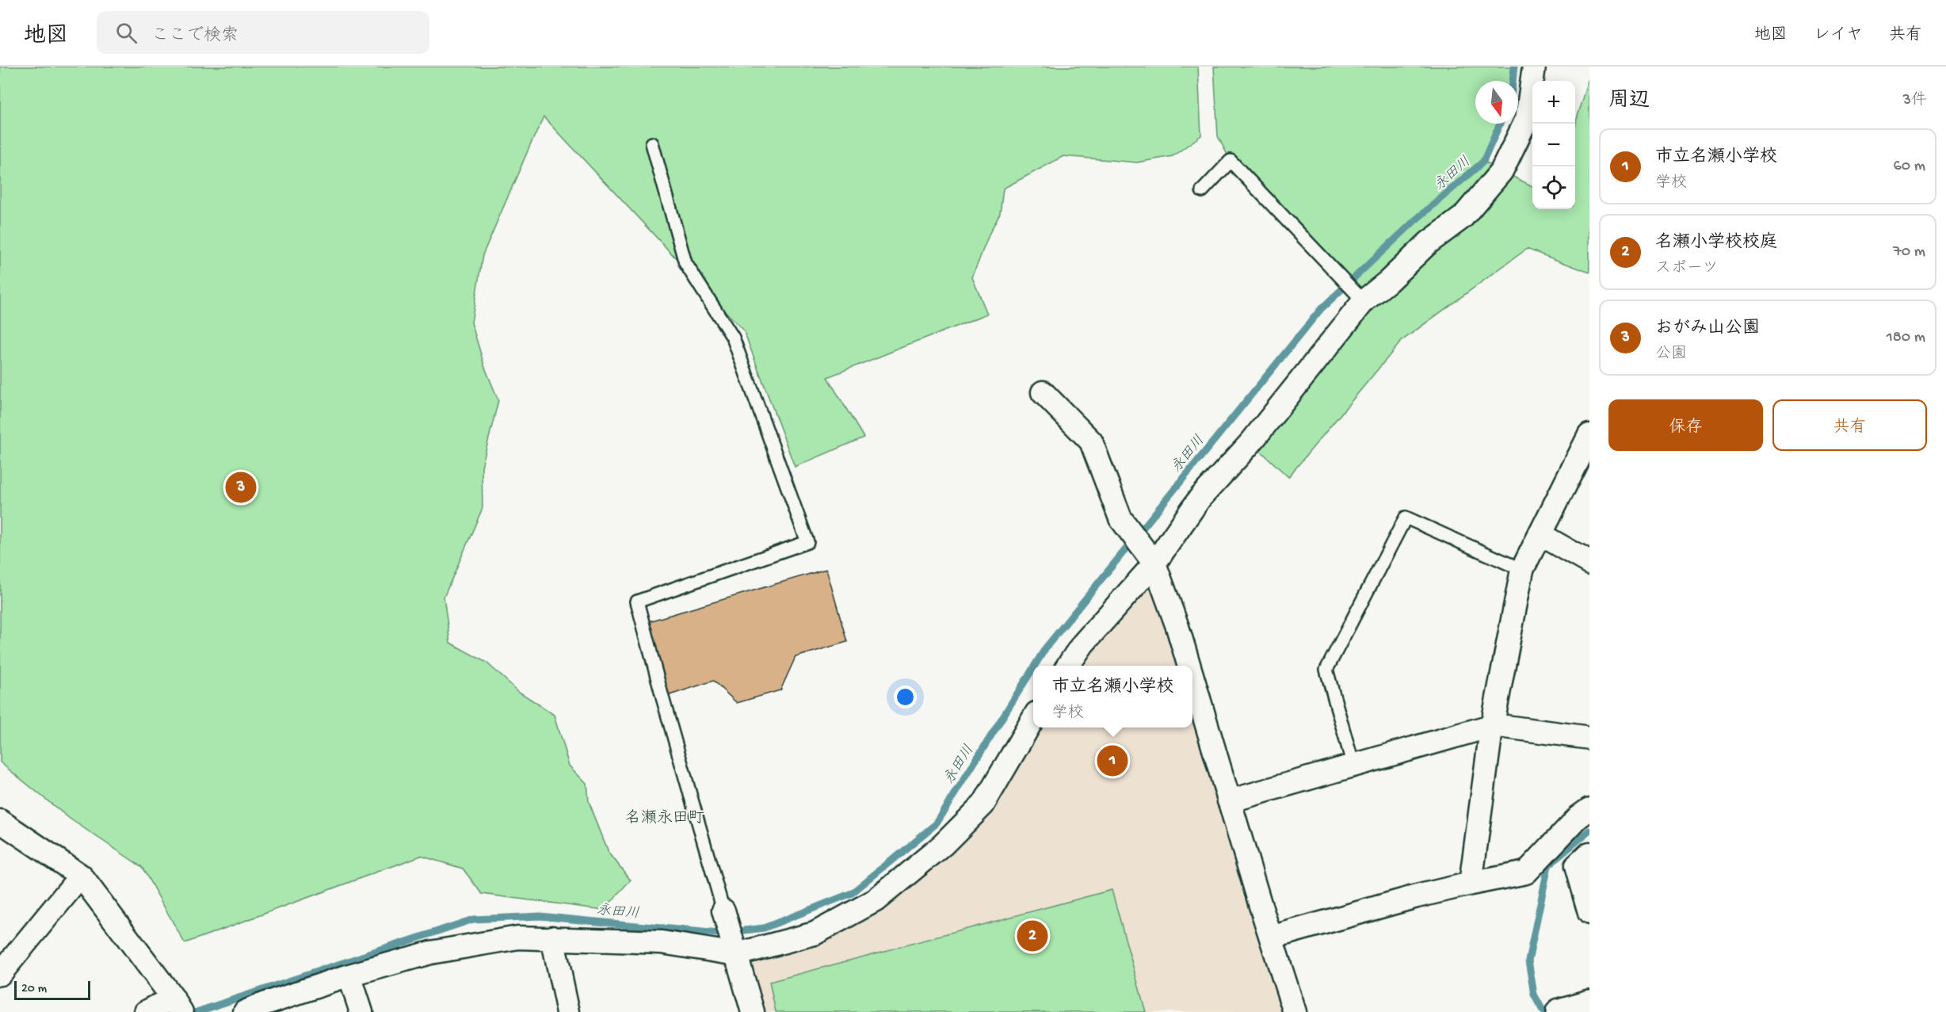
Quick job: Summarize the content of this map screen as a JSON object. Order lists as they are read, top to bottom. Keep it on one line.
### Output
{"districts":["名瀬永田町"],"water":["永田川"],"scale_bar":"20 m","north":"bottom","page":{"header":"地図","search":"ここで検索","nav":["地図","レイヤ","共有"],"heading":["周辺","3件"],"map_buttons":["+","−"],"list":[{"mark":"1","name":"市立名瀬小学校","note":"学校","value":"60 m"},{"mark":"2","name":"名瀬小学校校庭","note":"スポーツ","value":"70 m"},{"mark":"3","name":"おがみ山公園","note":"公園","value":"180 m"}],"buttons":["保存","共有"],"pins":["3","1","2"],"popup":["市立名瀬小学校","学校"],"scale":"20 m"}}
